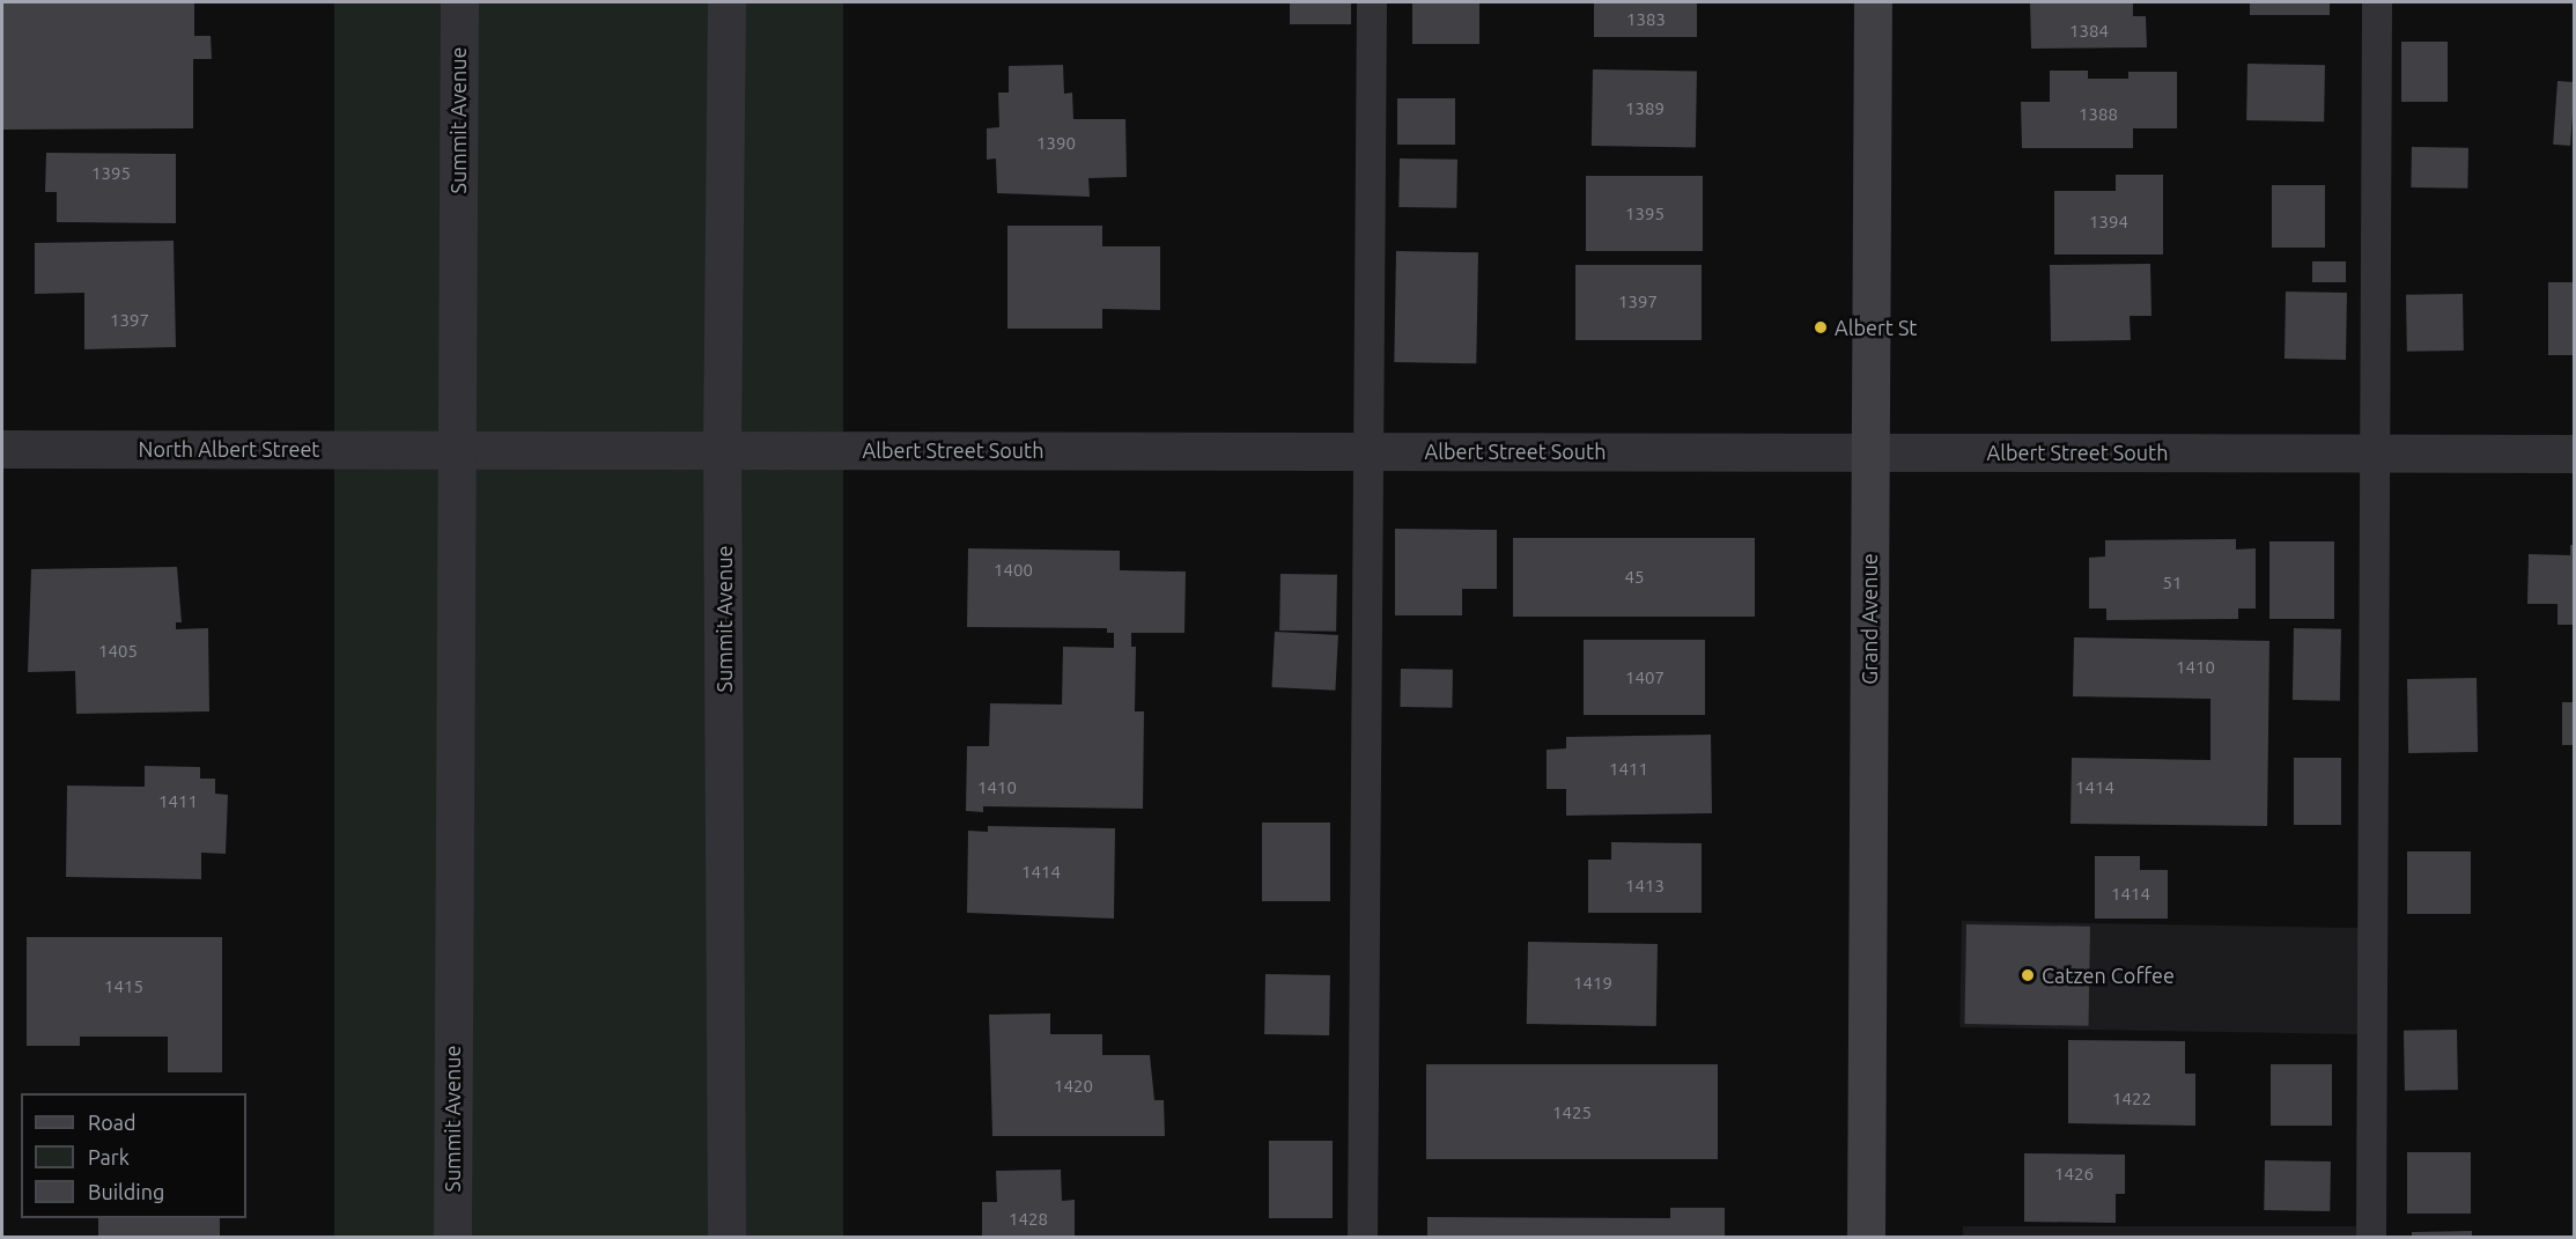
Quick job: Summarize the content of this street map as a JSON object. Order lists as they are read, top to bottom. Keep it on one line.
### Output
{"streets":{"main road":["Grand Avenue"],"street":["Summit Avenue","North Albert Street","Albert Street South"]},"crossings":[["Summit Avenue","North Albert Street"],["Summit Avenue","Albert Street South"],["North Albert Street","Albert Street South"],["Albert Street South","Grand Avenue"]],"places":["Albert St","Catzen Coffee"],"house_numbers":["1383","1384","1389","1388","1390","1395","1395","1394","1397","1397","1400","45","51","1405","1410","1407","1411","1410","1414","1411","1414","1413","1414","1419","1415","1420","1422","1425","1426","1428"],"legend":["Road","Park","Building"]}
